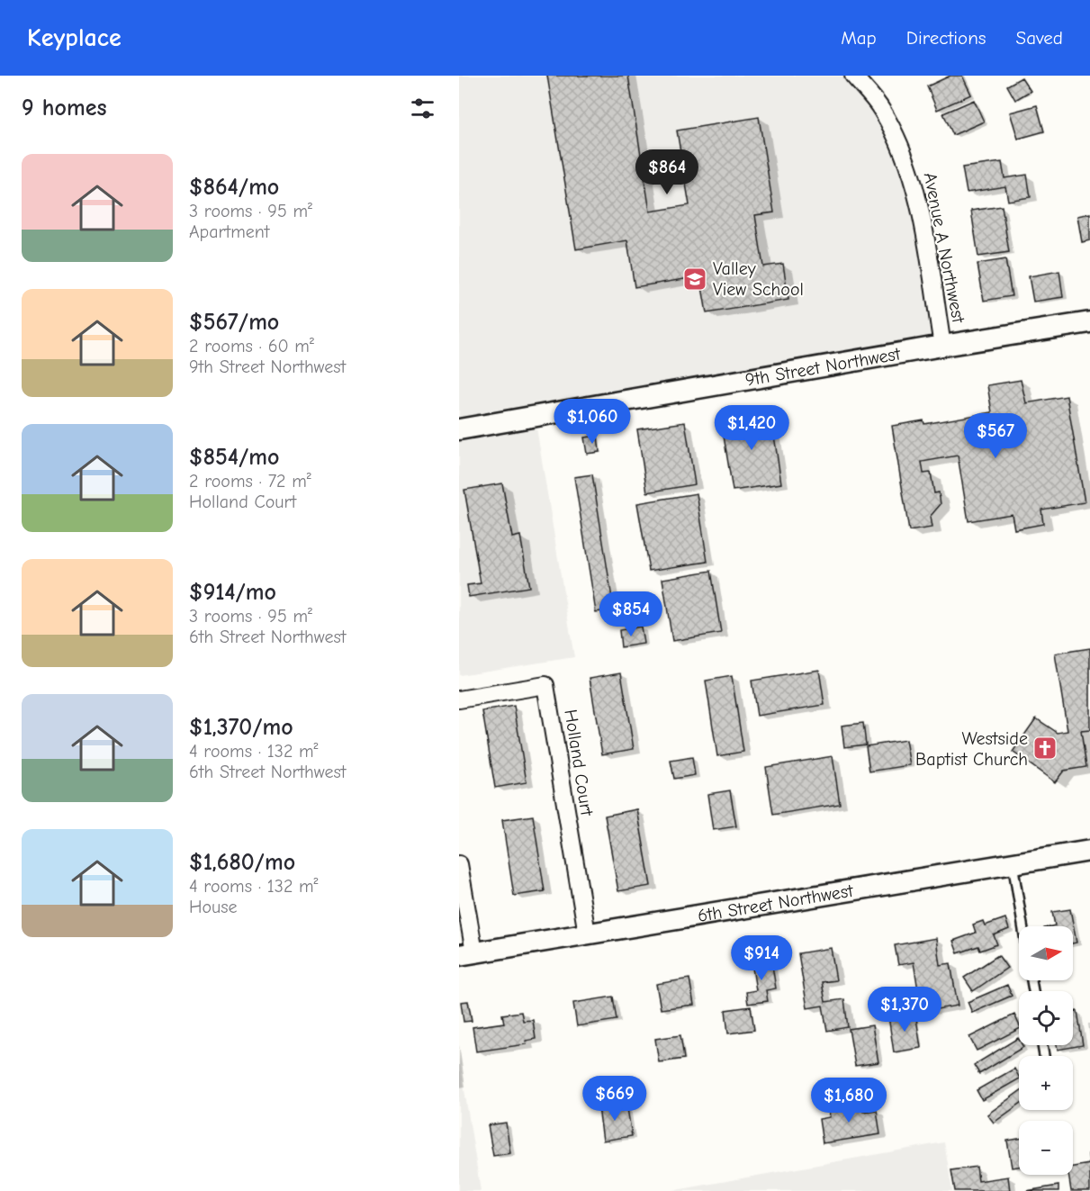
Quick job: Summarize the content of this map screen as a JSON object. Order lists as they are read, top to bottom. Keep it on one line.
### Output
{"streets":{"street":["Avenue A Northwest","9th Street Northwest","Holland Court","6th Street Northwest"]},"crossings":[["Avenue A Northwest","9th Street Northwest"],["Holland Court","6th Street Northwest"]],"places":{"school or university":["Valley View School"],"church":["Westside Baptist Church"]},"north":"right","page":{"header":"Keyplace","nav":["Map","Directions","Saved"],"heading":"9 homes","list":[{"name":"$864/mo","note":"3 rooms · 95 m² · Apartment"},{"name":"$567/mo","note":"2 rooms · 60 m² · 9th Street Northwest"},{"name":"$854/mo","note":"2 rooms · 72 m² · Holland Court"},{"name":"$914/mo","note":"3 rooms · 95 m² · 6th Street Northwest"},{"name":"$1,370/mo","note":"4 rooms · 132 m² · 6th Street Northwest"},{"name":"$1,680/mo","note":"4 rooms · 132 m² · House"}],"price":["$864","$1,060","$1,420","$567","$854","$914","$1,370","$669","$1,680"],"map_buttons":["+","−"]}}
